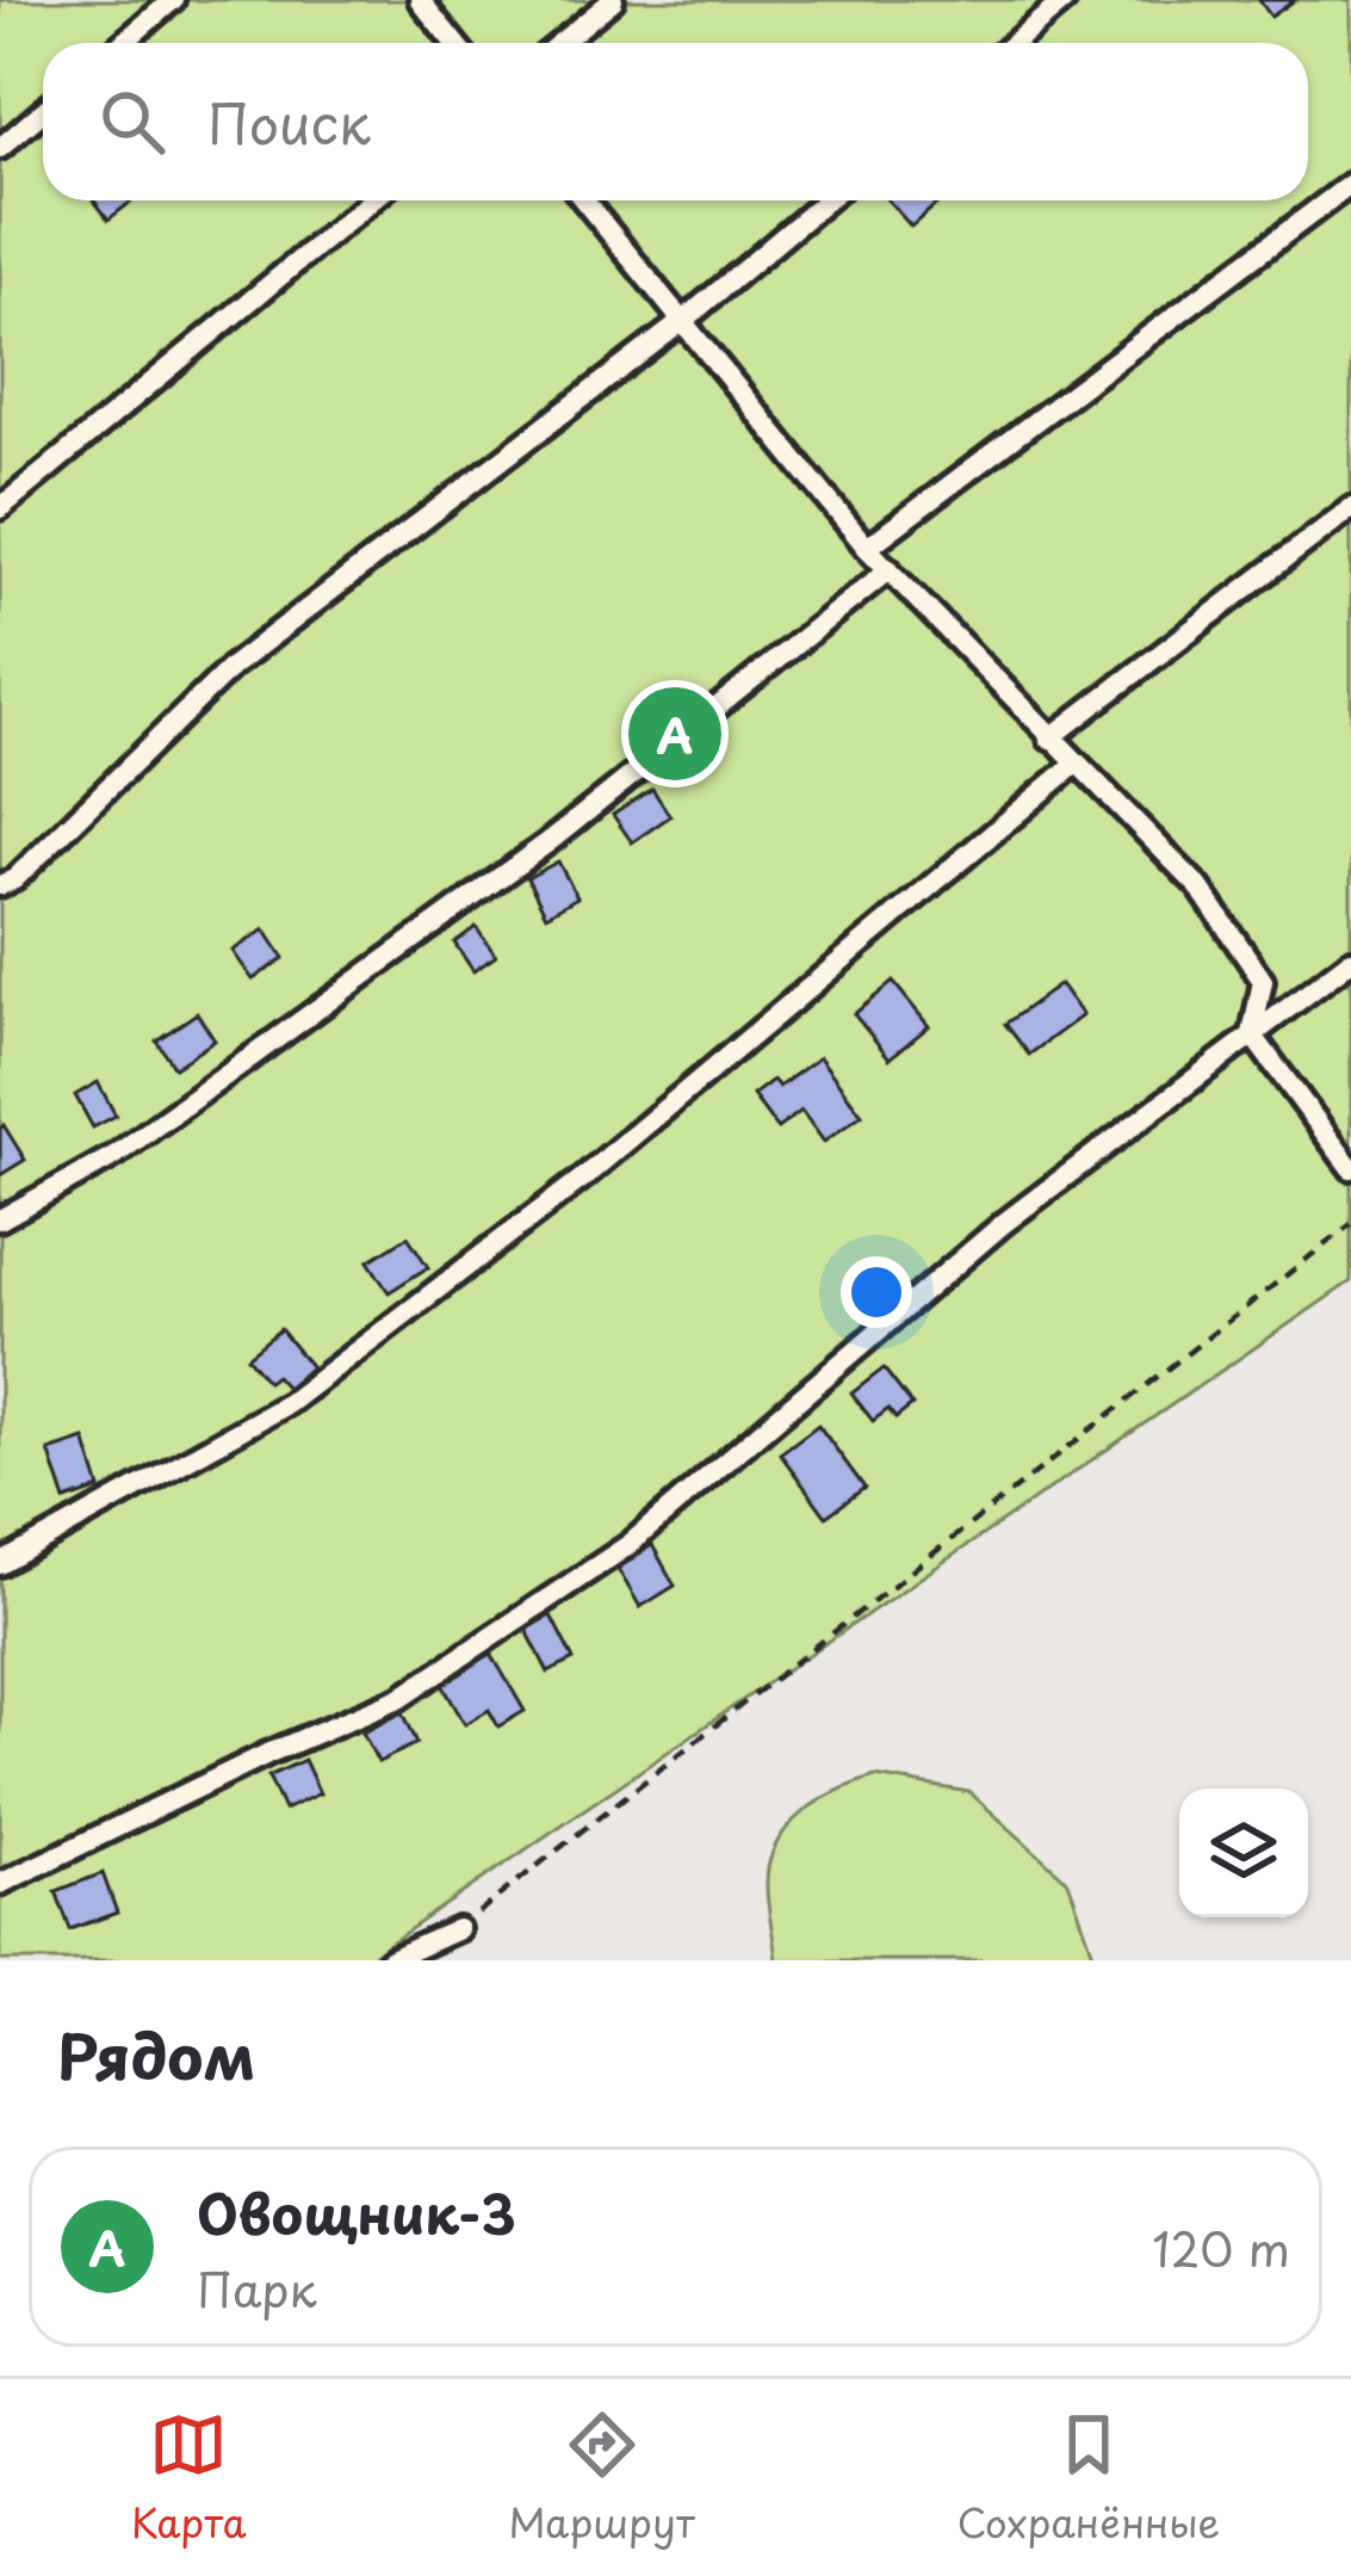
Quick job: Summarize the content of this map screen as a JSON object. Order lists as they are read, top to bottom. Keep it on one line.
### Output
{"page":{"search":"Поиск","pins":"A","heading":"Рядом","list":[{"mark":"A","name":"Овощник-3","note":"Парк","value":"120 m"}],"nav":["Карта","Маршрут","Сохранённые"]}}
